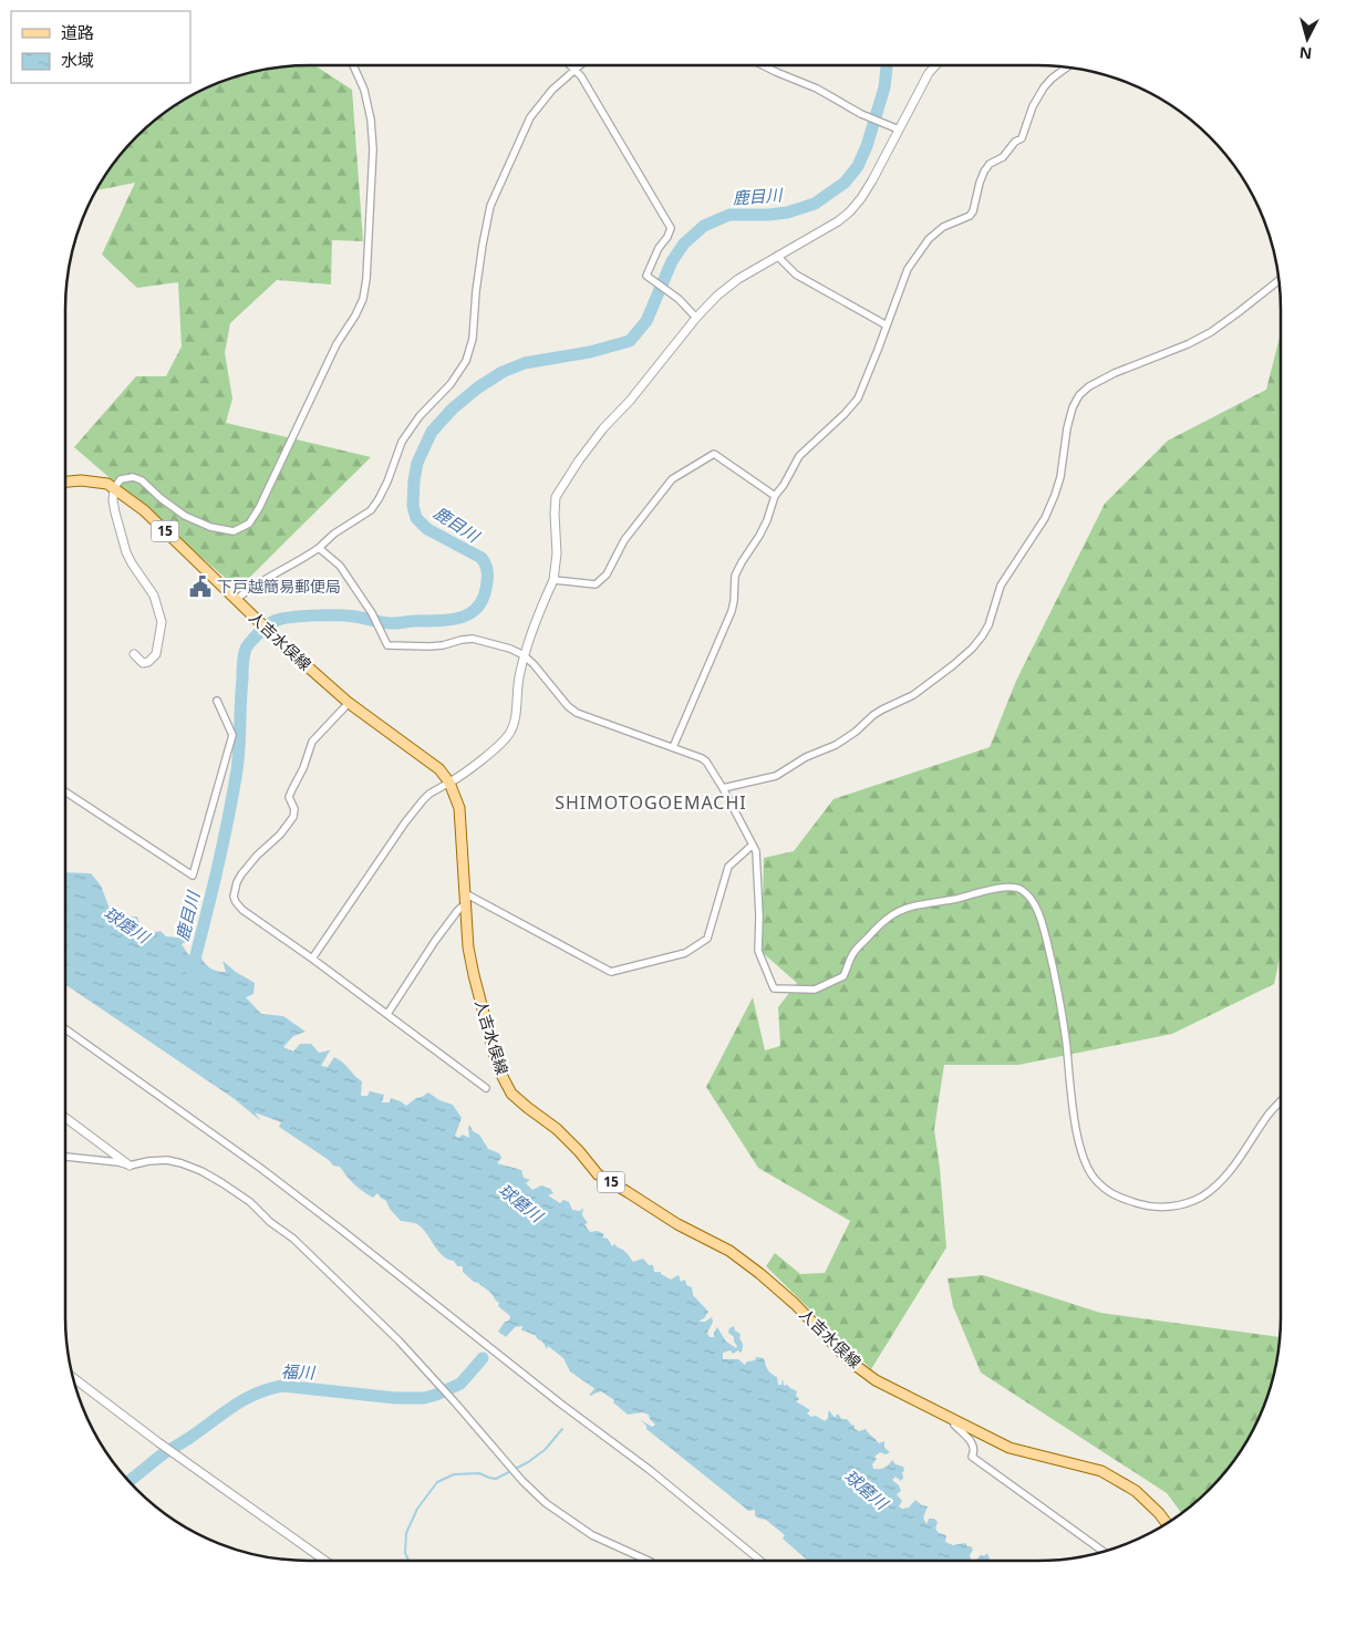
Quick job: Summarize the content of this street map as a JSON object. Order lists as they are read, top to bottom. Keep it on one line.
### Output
{"streets":{"main road":["15","人吉水俣線"]},"districts":["SHIMOTOGOEMACHI"],"water":["鹿目川","球磨川","福川"],"places":{"public building":["下戸越簡易郵便局"]},"legend":["道路","水域"],"north":"bottom"}
